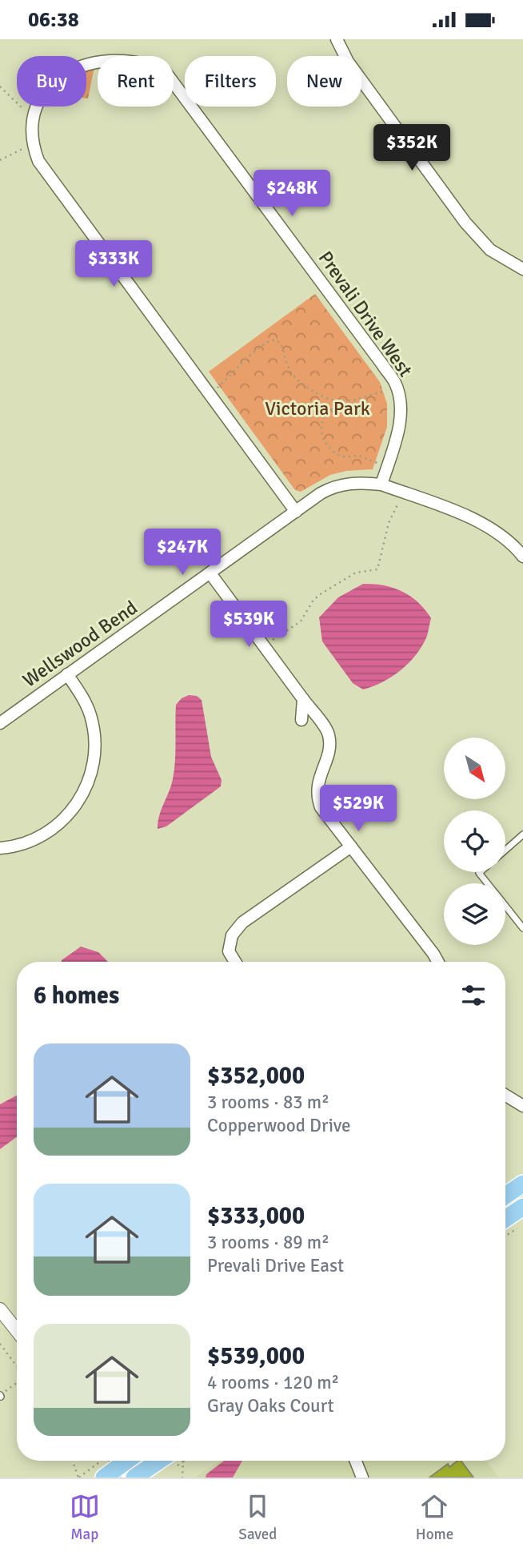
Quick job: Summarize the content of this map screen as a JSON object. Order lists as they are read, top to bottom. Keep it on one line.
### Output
{"streets":{"street":["Prevali Drive West","Wellswood Bend"]},"crossings":[["Prevali Drive West","Wellswood Bend"]],"parks":["Victoria Park"],"north":"bottom right","page":{"status":"06:38","chip":["Buy","Rent","Filters","New"],"price":["$352K","$248K","$333K","$247K","$539K","$529K"],"heading":"6 homes","list":[{"name":"$352,000","note":"3 rooms · 83 m² · Copperwood Drive"},{"name":"$333,000","note":"3 rooms · 89 m² · Prevali Drive East"},{"name":"$539,000","note":"4 rooms · 120 m² · Gray Oaks Court"}],"tabs":["Map","Saved","Home"]}}
